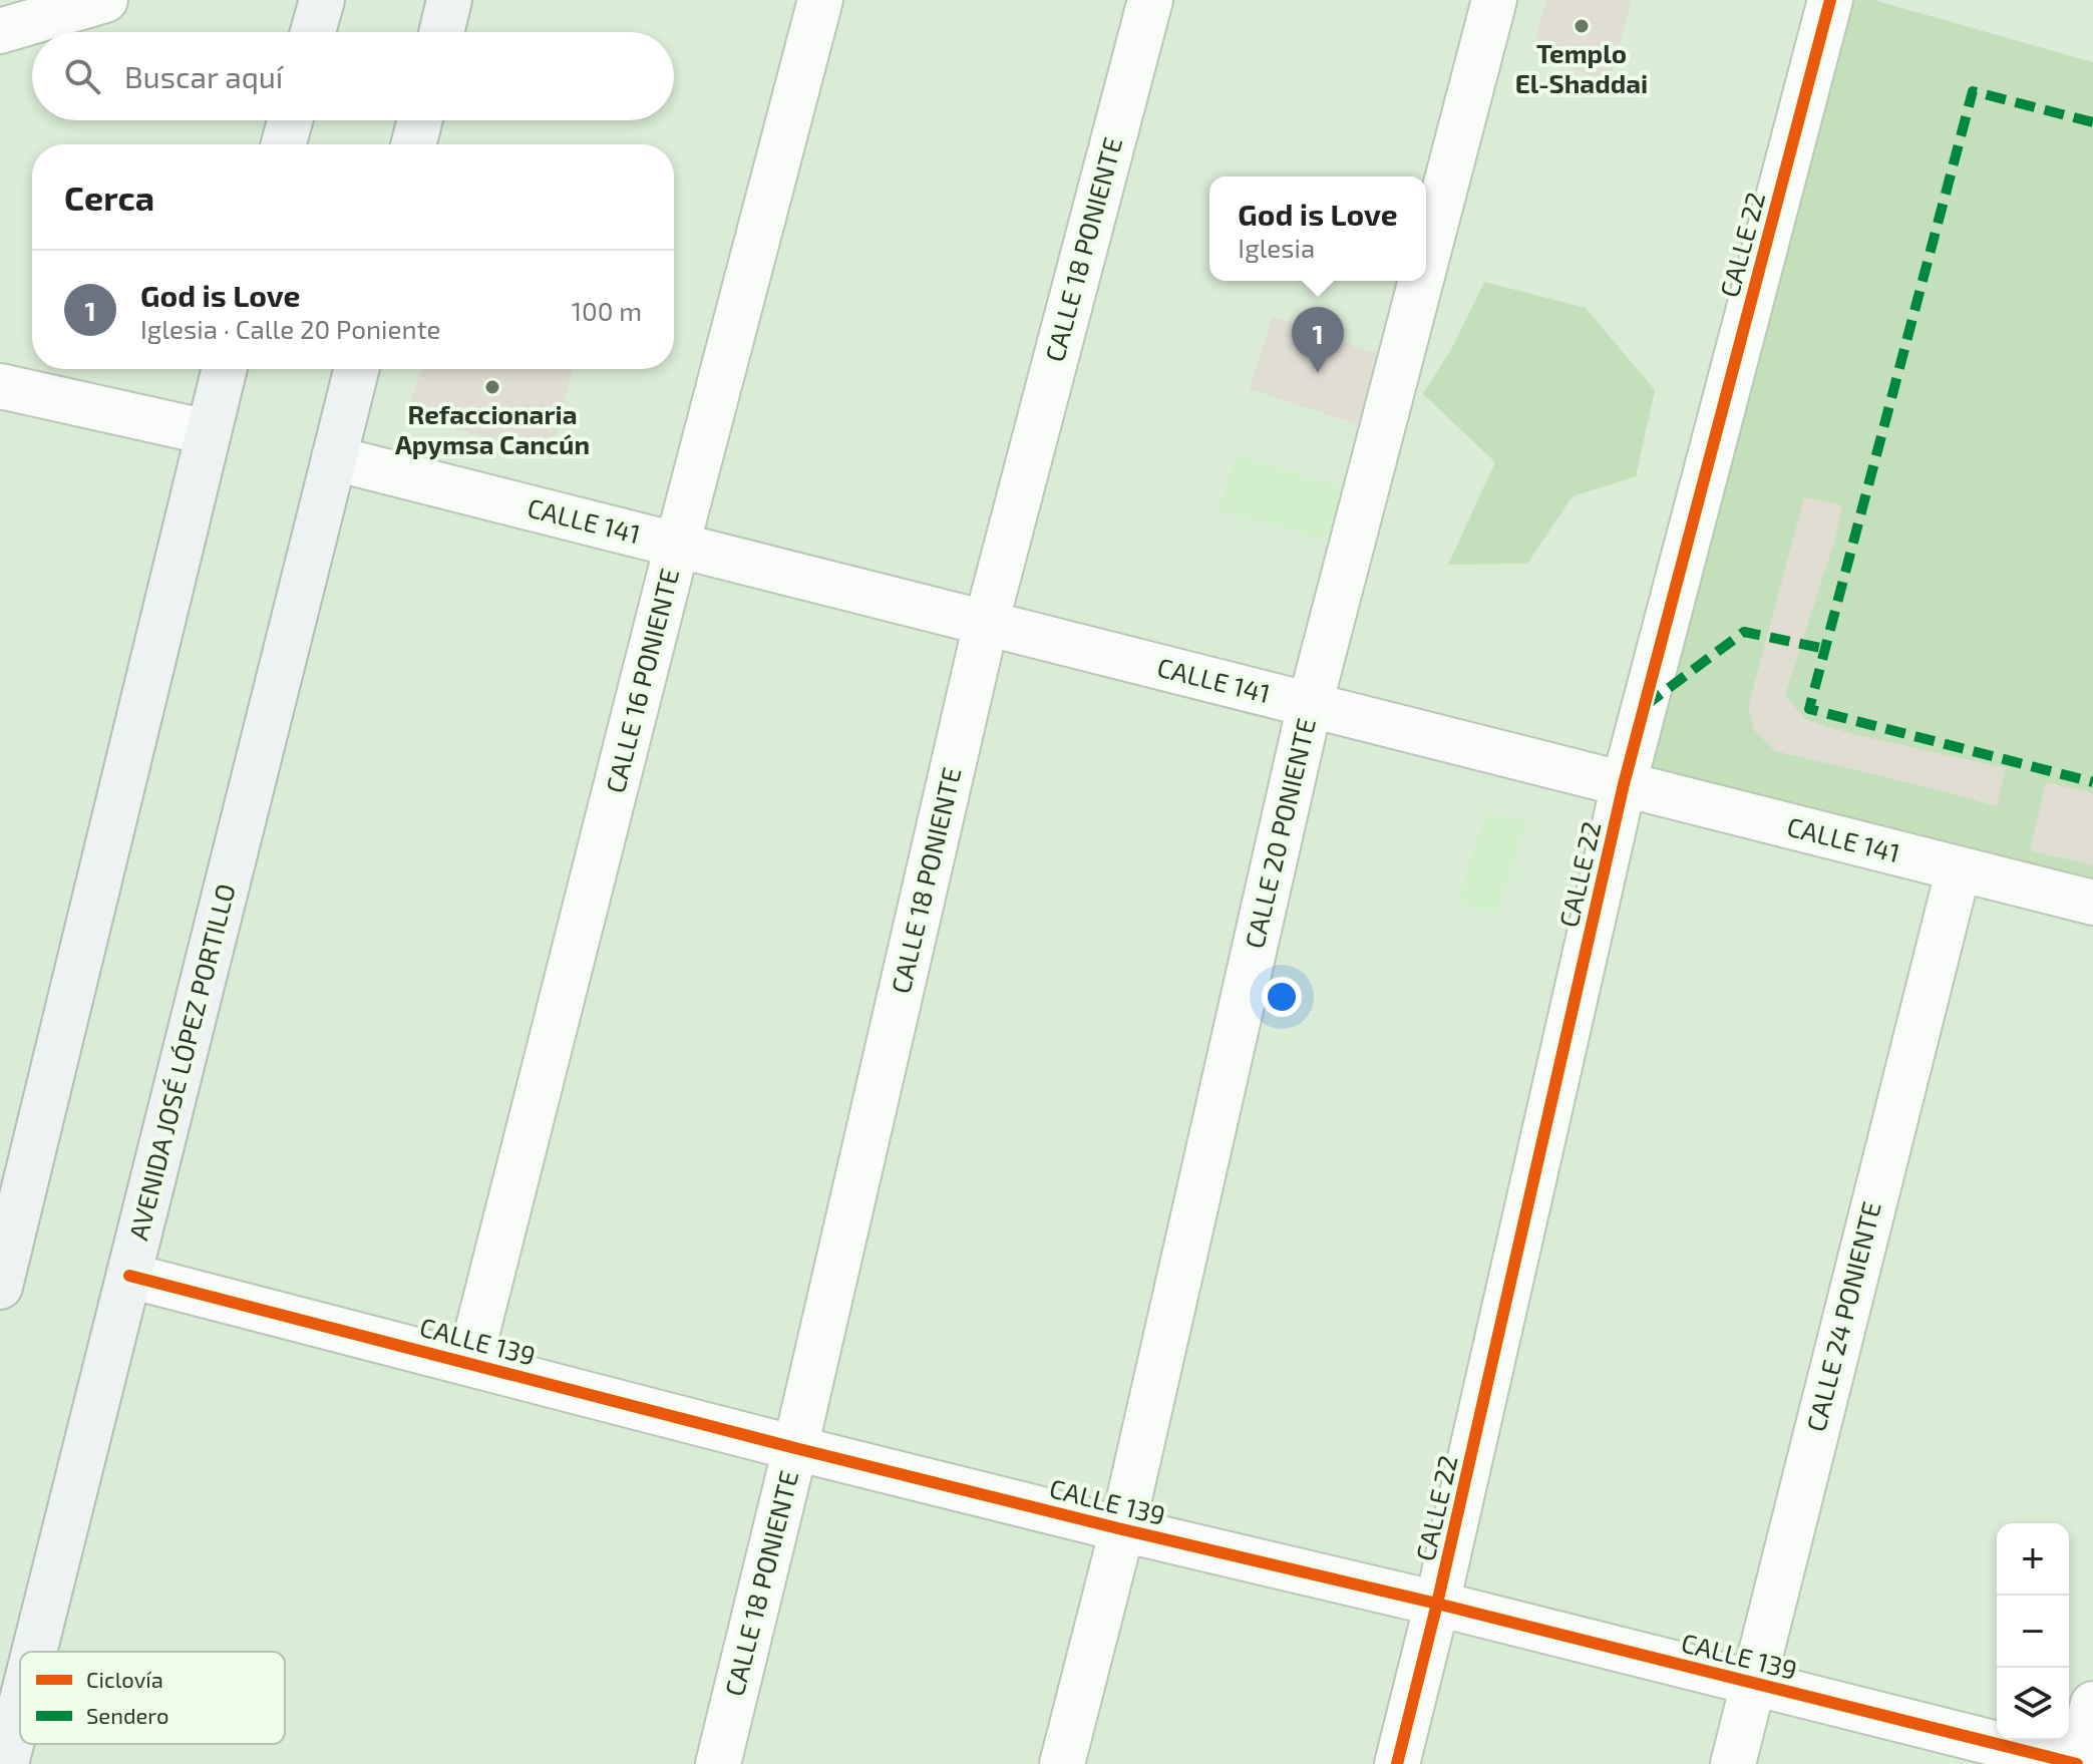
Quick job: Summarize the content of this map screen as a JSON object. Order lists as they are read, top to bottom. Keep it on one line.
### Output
{"streets":{"main road":["AVENIDA JOSÉ LÓPEZ PORTILLO"],"street":["CALLE 22","CALLE 18 PONIENTE","CALLE 141","CALLE 16 PONIENTE","CALLE 20 PONIENTE","CALLE 24 PONIENTE","CALLE 139"]},"crossings":[["CALLE 22","CALLE 141"],["CALLE 22","CALLE 139"],["CALLE 18 PONIENTE","CALLE 141"],["CALLE 18 PONIENTE","CALLE 139"],["CALLE 141","CALLE 16 PONIENTE"],["CALLE 141","CALLE 20 PONIENTE"],["CALLE 141","AVENIDA JOSÉ LÓPEZ PORTILLO"],["CALLE 141","CALLE 24 PONIENTE"],["CALLE 16 PONIENTE","CALLE 139"],["CALLE 20 PONIENTE","CALLE 139"],["AVENIDA JOSÉ LÓPEZ PORTILLO","CALLE 139"],["CALLE 24 PONIENTE","CALLE 139"]],"places":["Templo El-Shaddai","Refaccionaria Apymsa Cancún"],"legend":["Ciclovía","Sendero"],"page":{"search":"Buscar aquí","heading":"Cerca","popup":["God is Love","Iglesia"],"list":[{"mark":"1","name":"God is Love","note":"Iglesia · Calle 20 Poniente","value":"100 m"}],"pins":"1","map_buttons":["+","−"]}}
